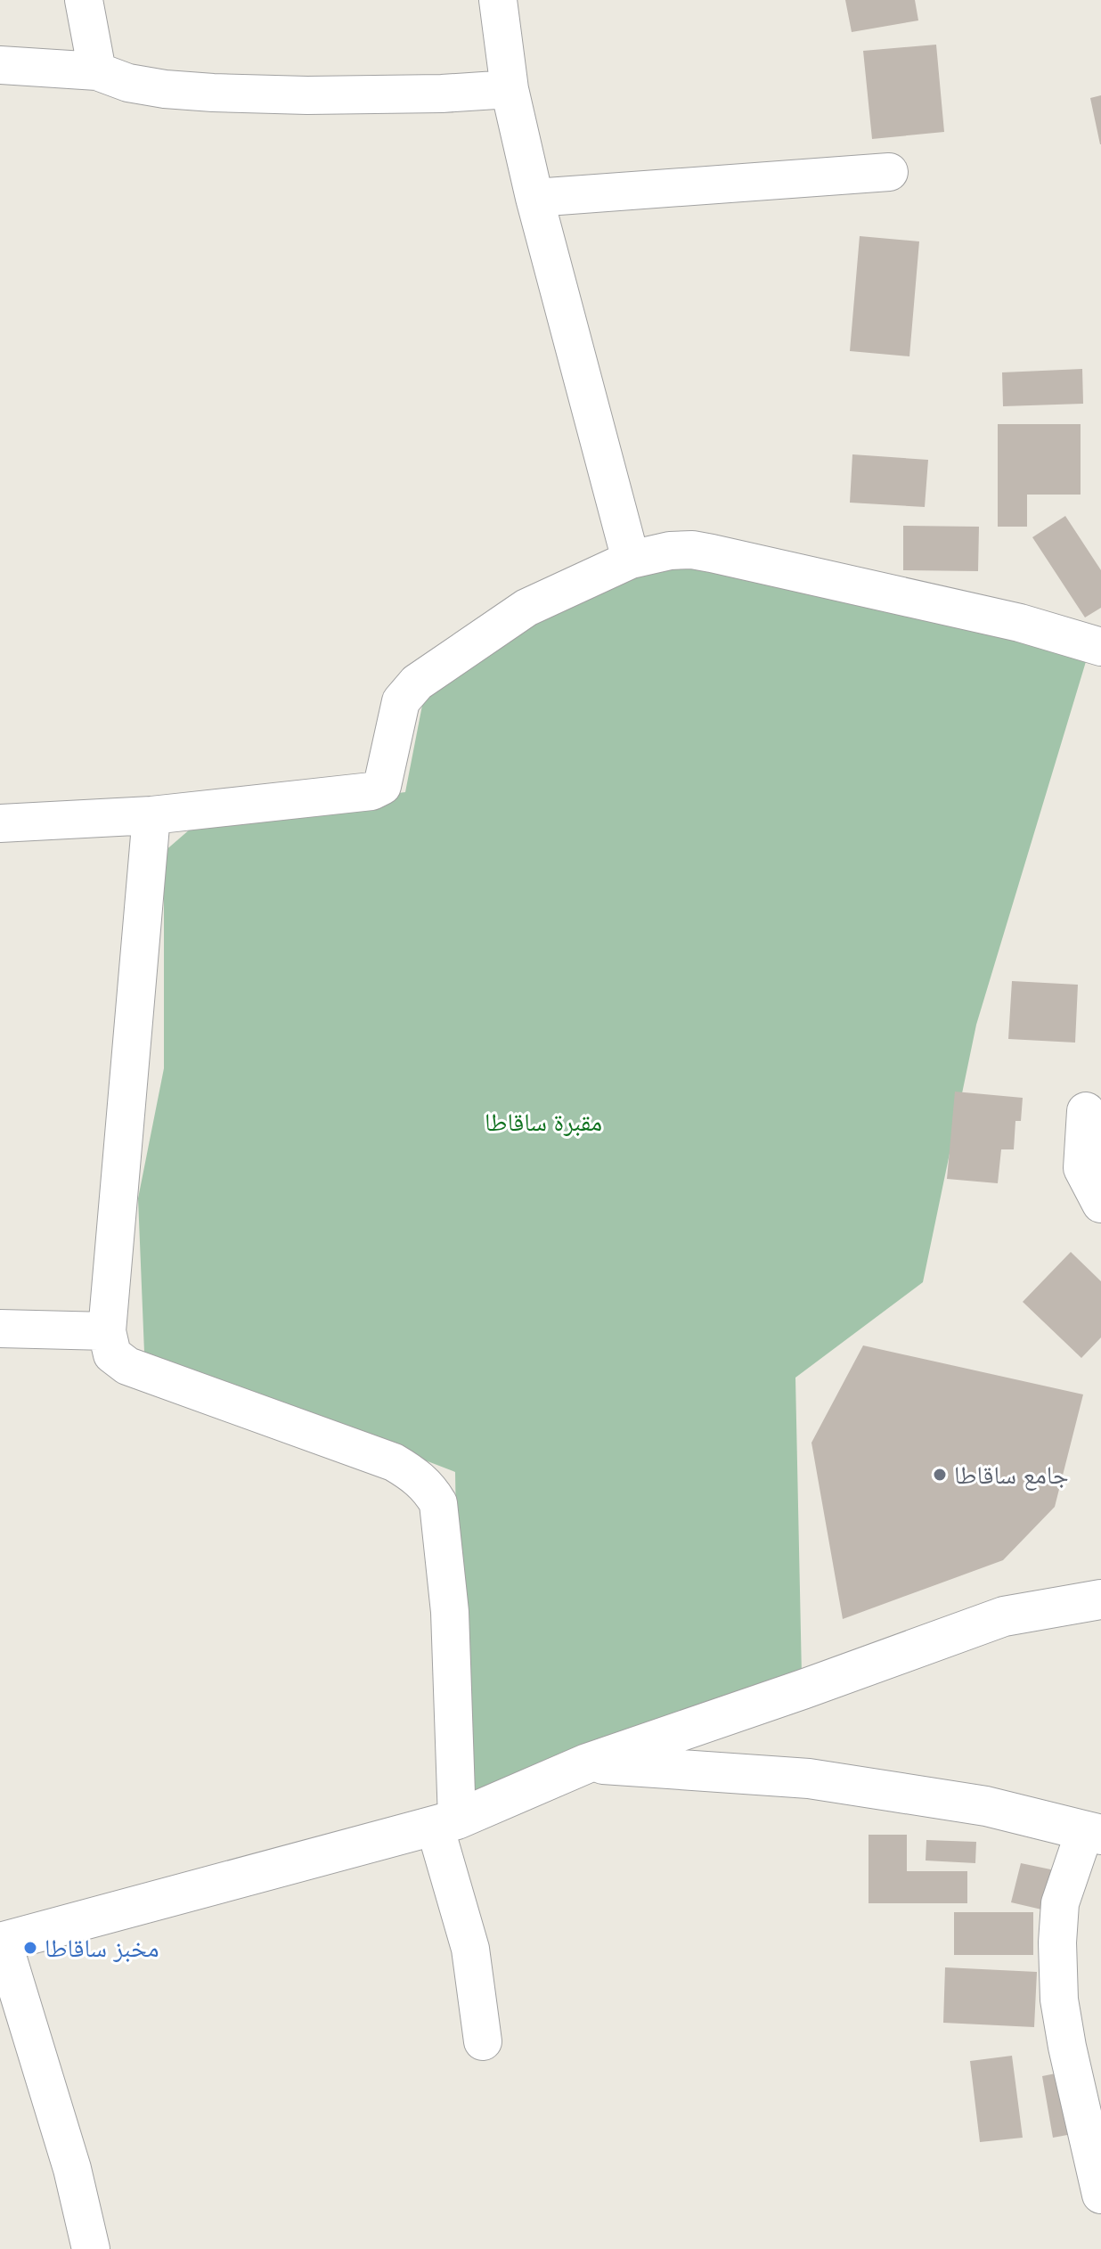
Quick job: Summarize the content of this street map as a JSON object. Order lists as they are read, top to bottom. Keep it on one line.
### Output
{"parks":["مقبرة ساقاطا"],"places":["جامع ساقاطا","مخبز ساقاطا"]}
